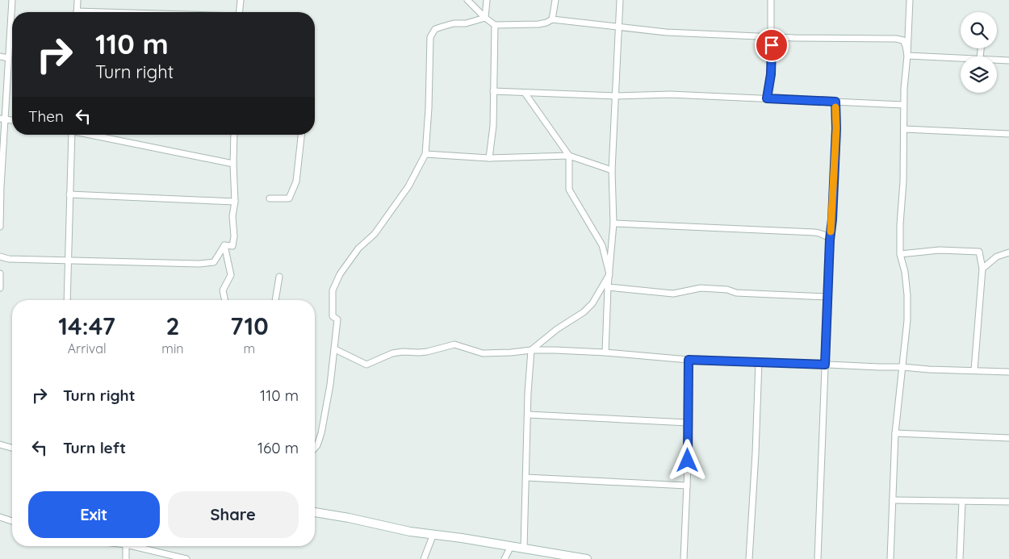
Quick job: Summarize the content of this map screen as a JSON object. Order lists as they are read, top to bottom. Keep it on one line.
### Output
{"page":{"turn":["110 m","Turn right"],"then":"Then","eta":["14:47","Arrival","2","min","710","m"],"list":[{"name":"Turn right","value":"110 m"},{"name":"Turn left","value":"160 m"}],"buttons":["Exit","Share"]}}
